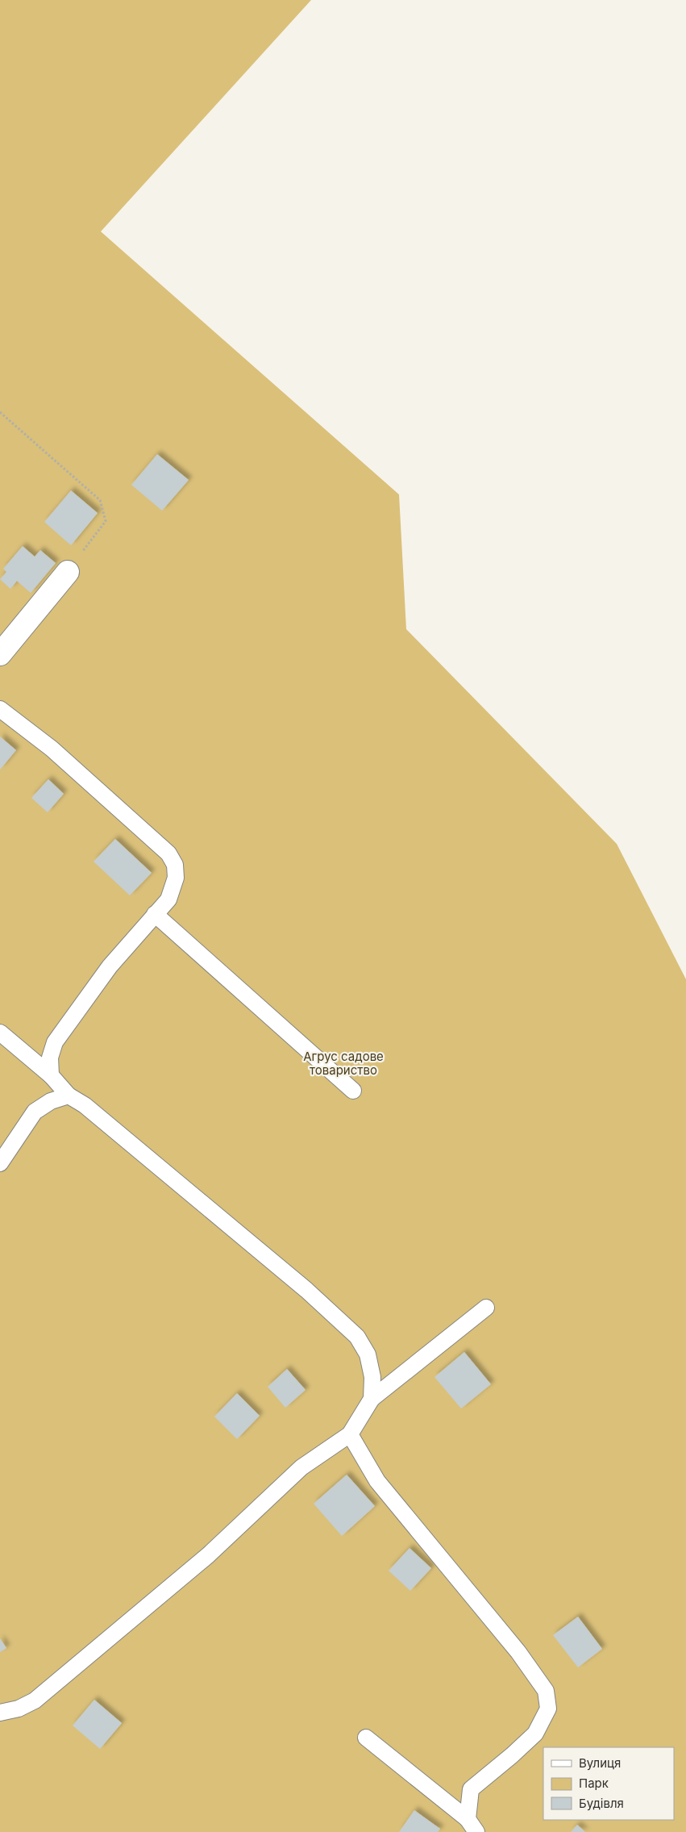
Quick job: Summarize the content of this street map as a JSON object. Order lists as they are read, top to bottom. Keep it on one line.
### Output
{"parks":["Агрус садове товариство"],"legend":["Вулиця","Парк","Будівля"]}
